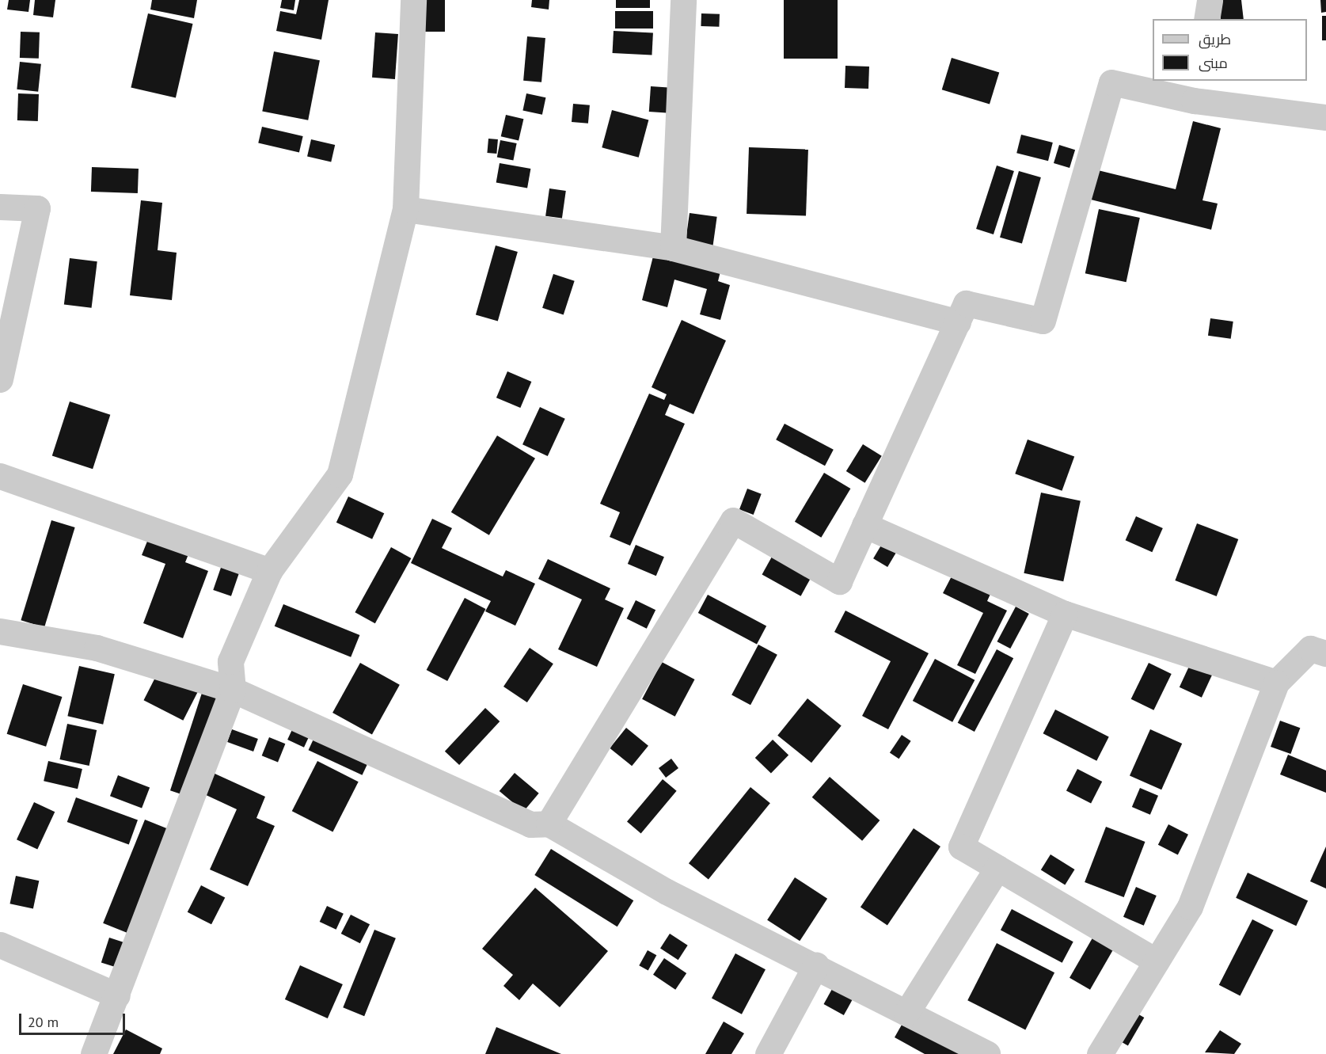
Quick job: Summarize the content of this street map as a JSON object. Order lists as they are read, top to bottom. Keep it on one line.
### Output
{"legend":["طريق","مبنى"],"scale_bar":"20 m"}
